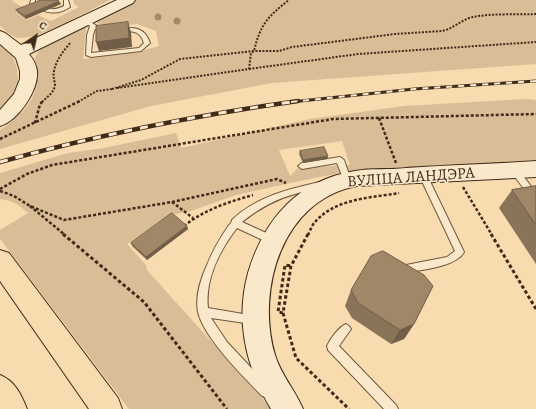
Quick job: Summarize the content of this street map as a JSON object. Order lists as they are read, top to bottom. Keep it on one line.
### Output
{"streets":{"street":["ВУЛІЦА ЛАНДЭРА"]},"north":"top right"}
